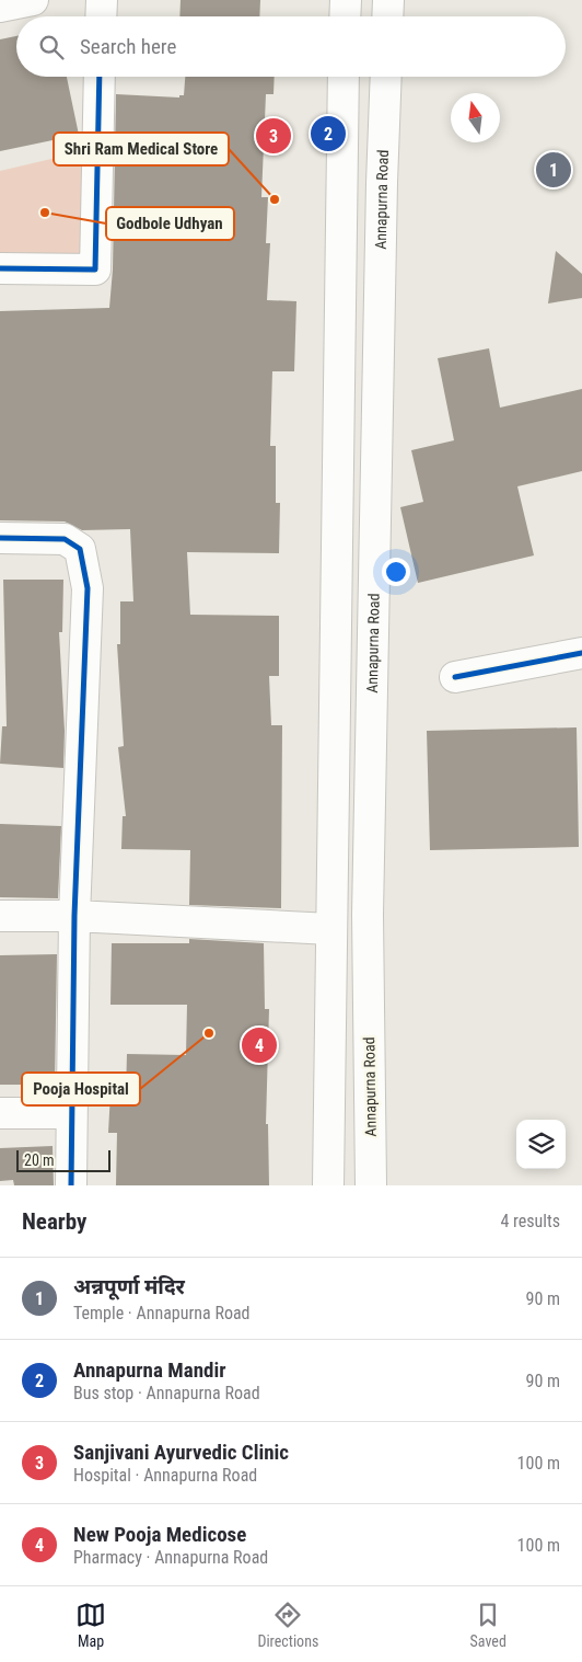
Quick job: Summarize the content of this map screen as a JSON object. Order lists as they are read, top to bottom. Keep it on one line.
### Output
{"streets":{"main road":["Annapurna Road"]},"places":["Shri Ram Medical Store","Godbole Udhyan","Pooja Hospital"],"scale_bar":"20 m","north":"top","page":{"search":"Search here","pins":["2","3","1","4"],"scale":"20 m","heading":["Nearby","4 results"],"list":[{"mark":"1","name":"अन्नपूर्णा मंदिर","note":"Temple · Annapurna Road","value":"90 m"},{"mark":"2","name":"Annapurna Mandir","note":"Bus stop · Annapurna Road","value":"90 m"},{"mark":"3","name":"Sanjivani Ayurvedic Clinic","note":"Hospital · Annapurna Road","value":"100 m"},{"mark":"4","name":"New Pooja Medicose","note":"Pharmacy · Annapurna Road","value":"100 m"}],"nav":["Map","Directions","Saved"]}}
